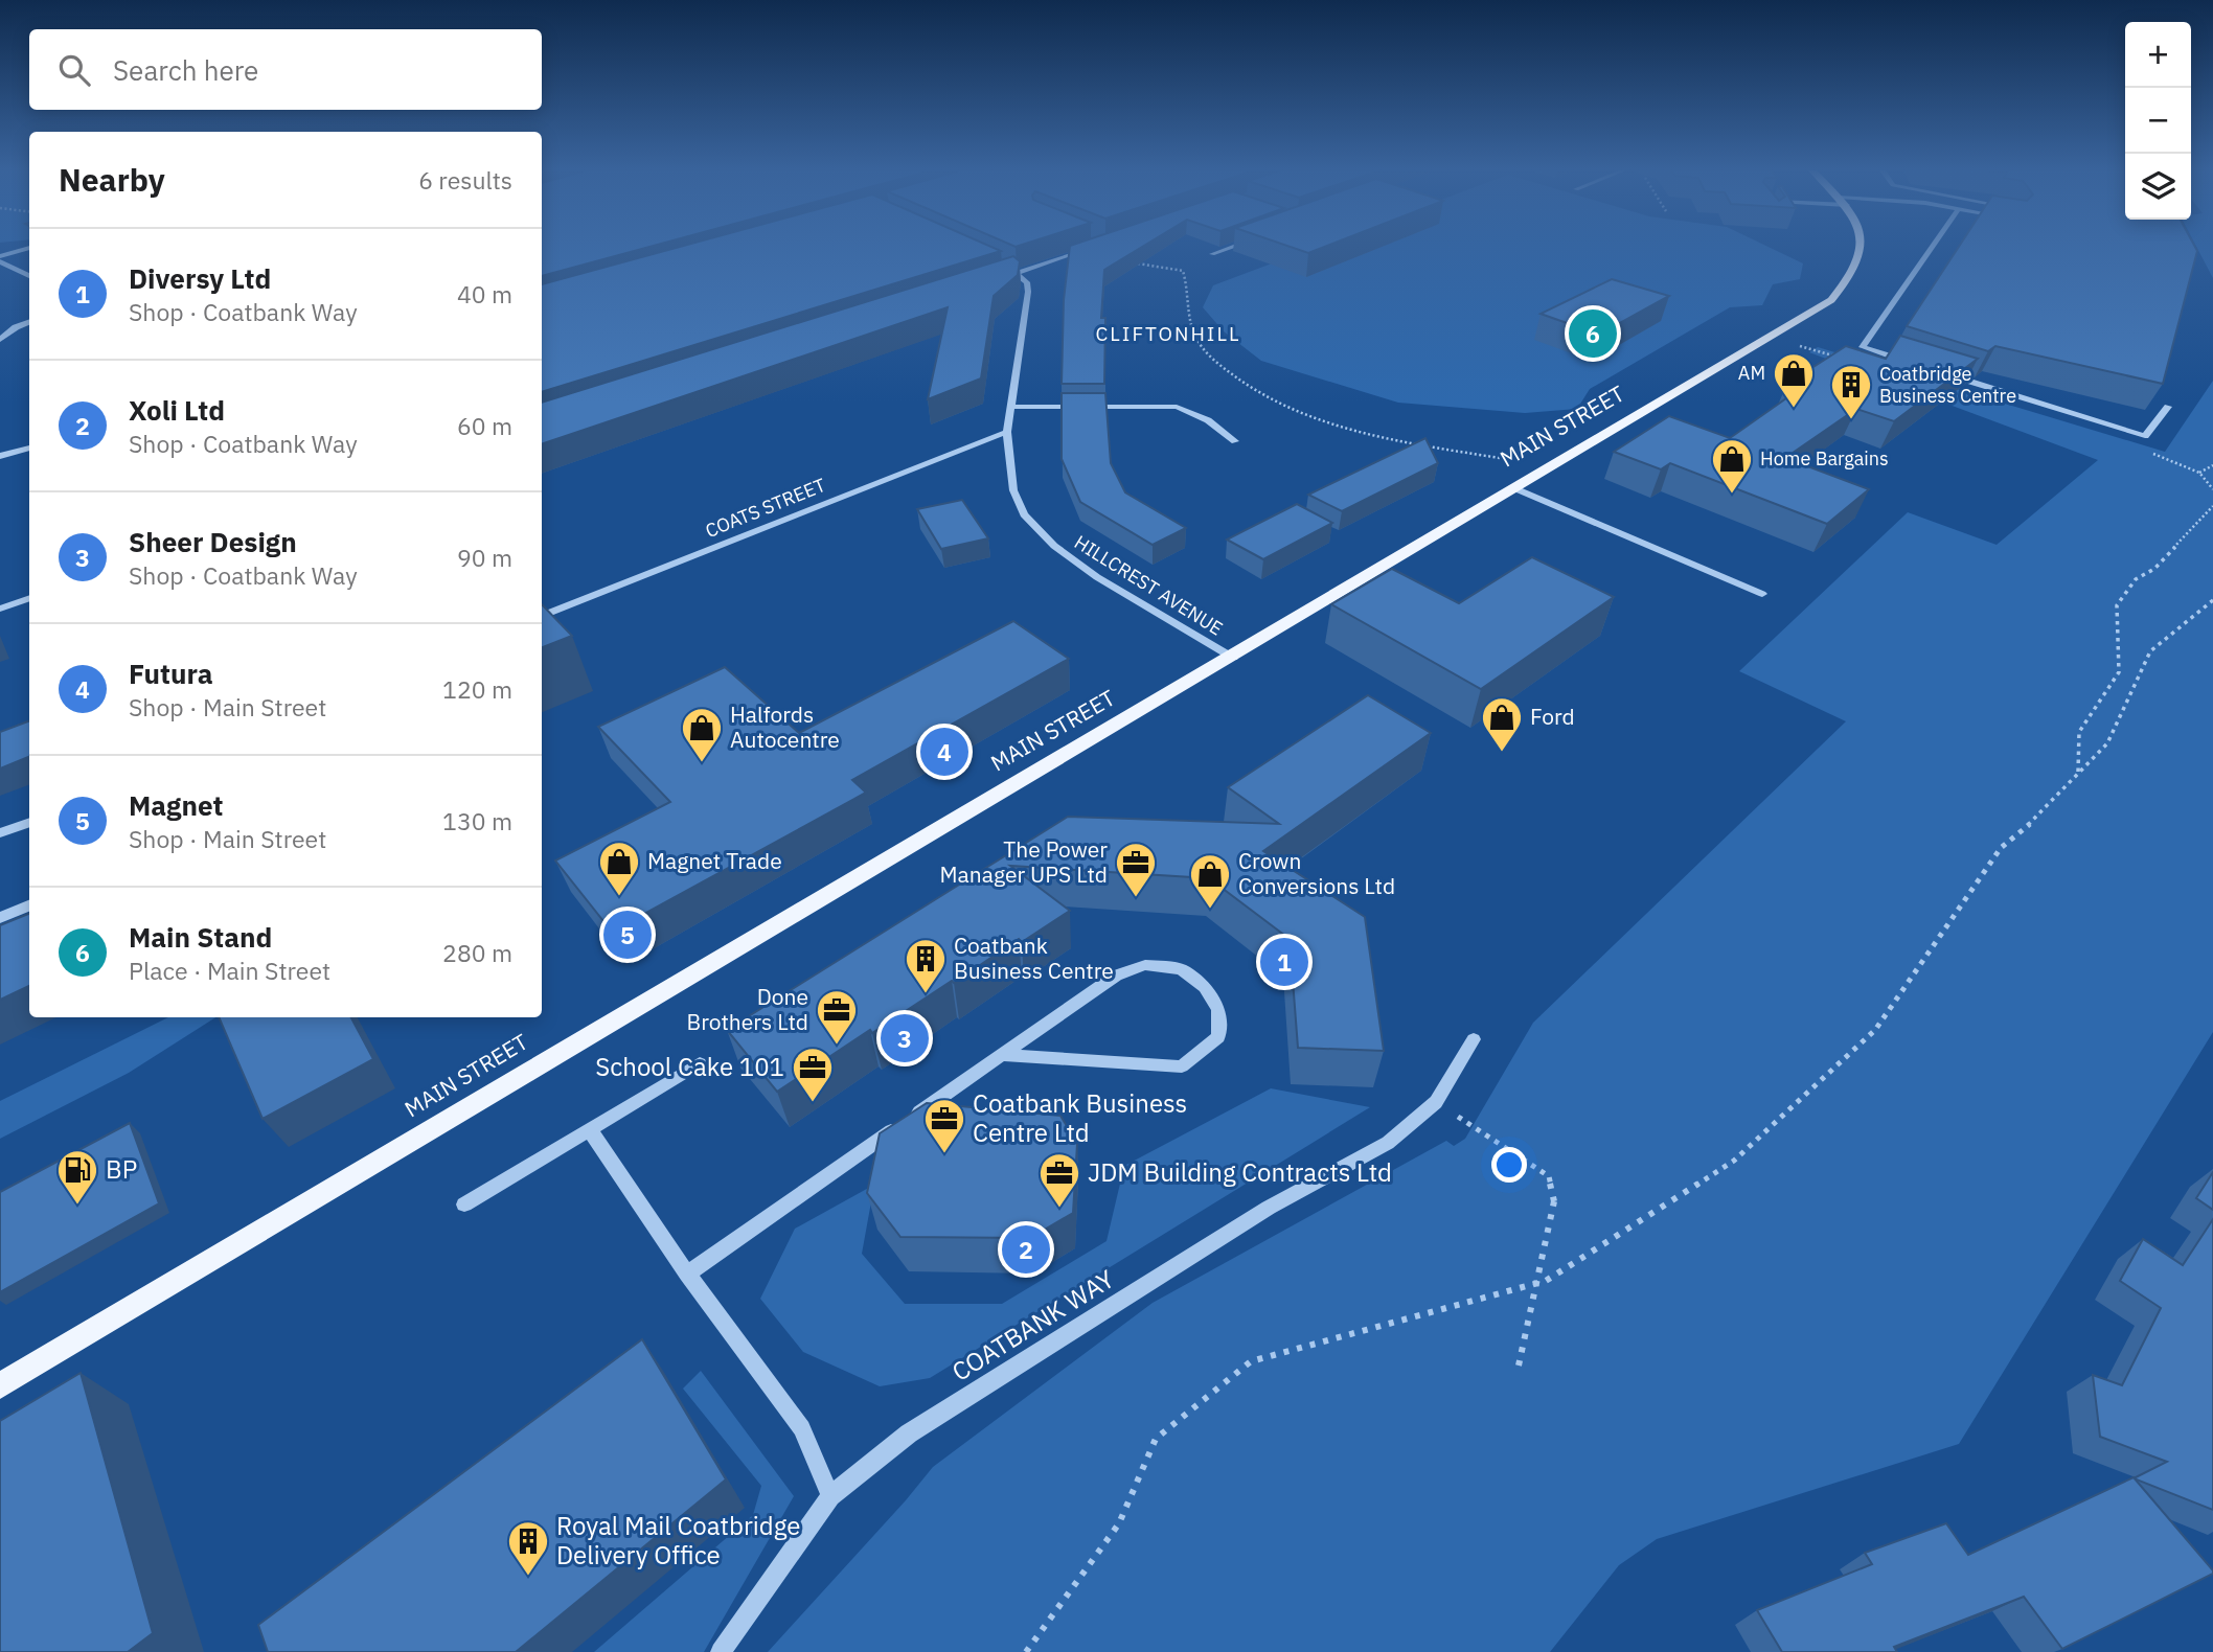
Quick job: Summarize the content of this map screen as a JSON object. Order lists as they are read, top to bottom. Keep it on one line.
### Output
{"streets":{"main road":["MAIN STREET"],"street":["COATS STREET","HILLCREST AVENUE","COATBANK WAY"]},"crossings":[["MAIN STREET","HILLCREST AVENUE"],["COATS STREET","HILLCREST AVENUE"]],"districts":["CLIFTONHILL"],"places":{"shop":["AM","Home Bargains","Ford","Halfords Autocentre","Magnet Trade","Crown Conversions Ltd"],"building":["Coatbridge Business Centre","Coatbank Business Centre","Royal Mail Coatbridge Delivery Office"],"office":["The Power Manager UPS Ltd","Done Brothers Ltd","School Cake 101","Coatbank Business Centre Ltd","JDM Building Contracts Ltd"],"fuel station":["BP"]},"page":{"map_buttons":["+","−"],"search":"Search here","heading":["Nearby","6 results"],"list":[{"mark":"1","name":"Diversy Ltd","note":"Shop · Coatbank Way","value":"40 m"},{"mark":"2","name":"Xoli Ltd","note":"Shop · Coatbank Way","value":"60 m"},{"mark":"3","name":"Sheer Design","note":"Shop · Coatbank Way","value":"90 m"},{"mark":"4","name":"Futura","note":"Shop · Main Street","value":"120 m"},{"mark":"5","name":"Magnet","note":"Shop · Main Street","value":"130 m"},{"mark":"6","name":"Main Stand","note":"Place · Main Street","value":"280 m"}],"pins":["6","4","5","1","3","2"]}}
